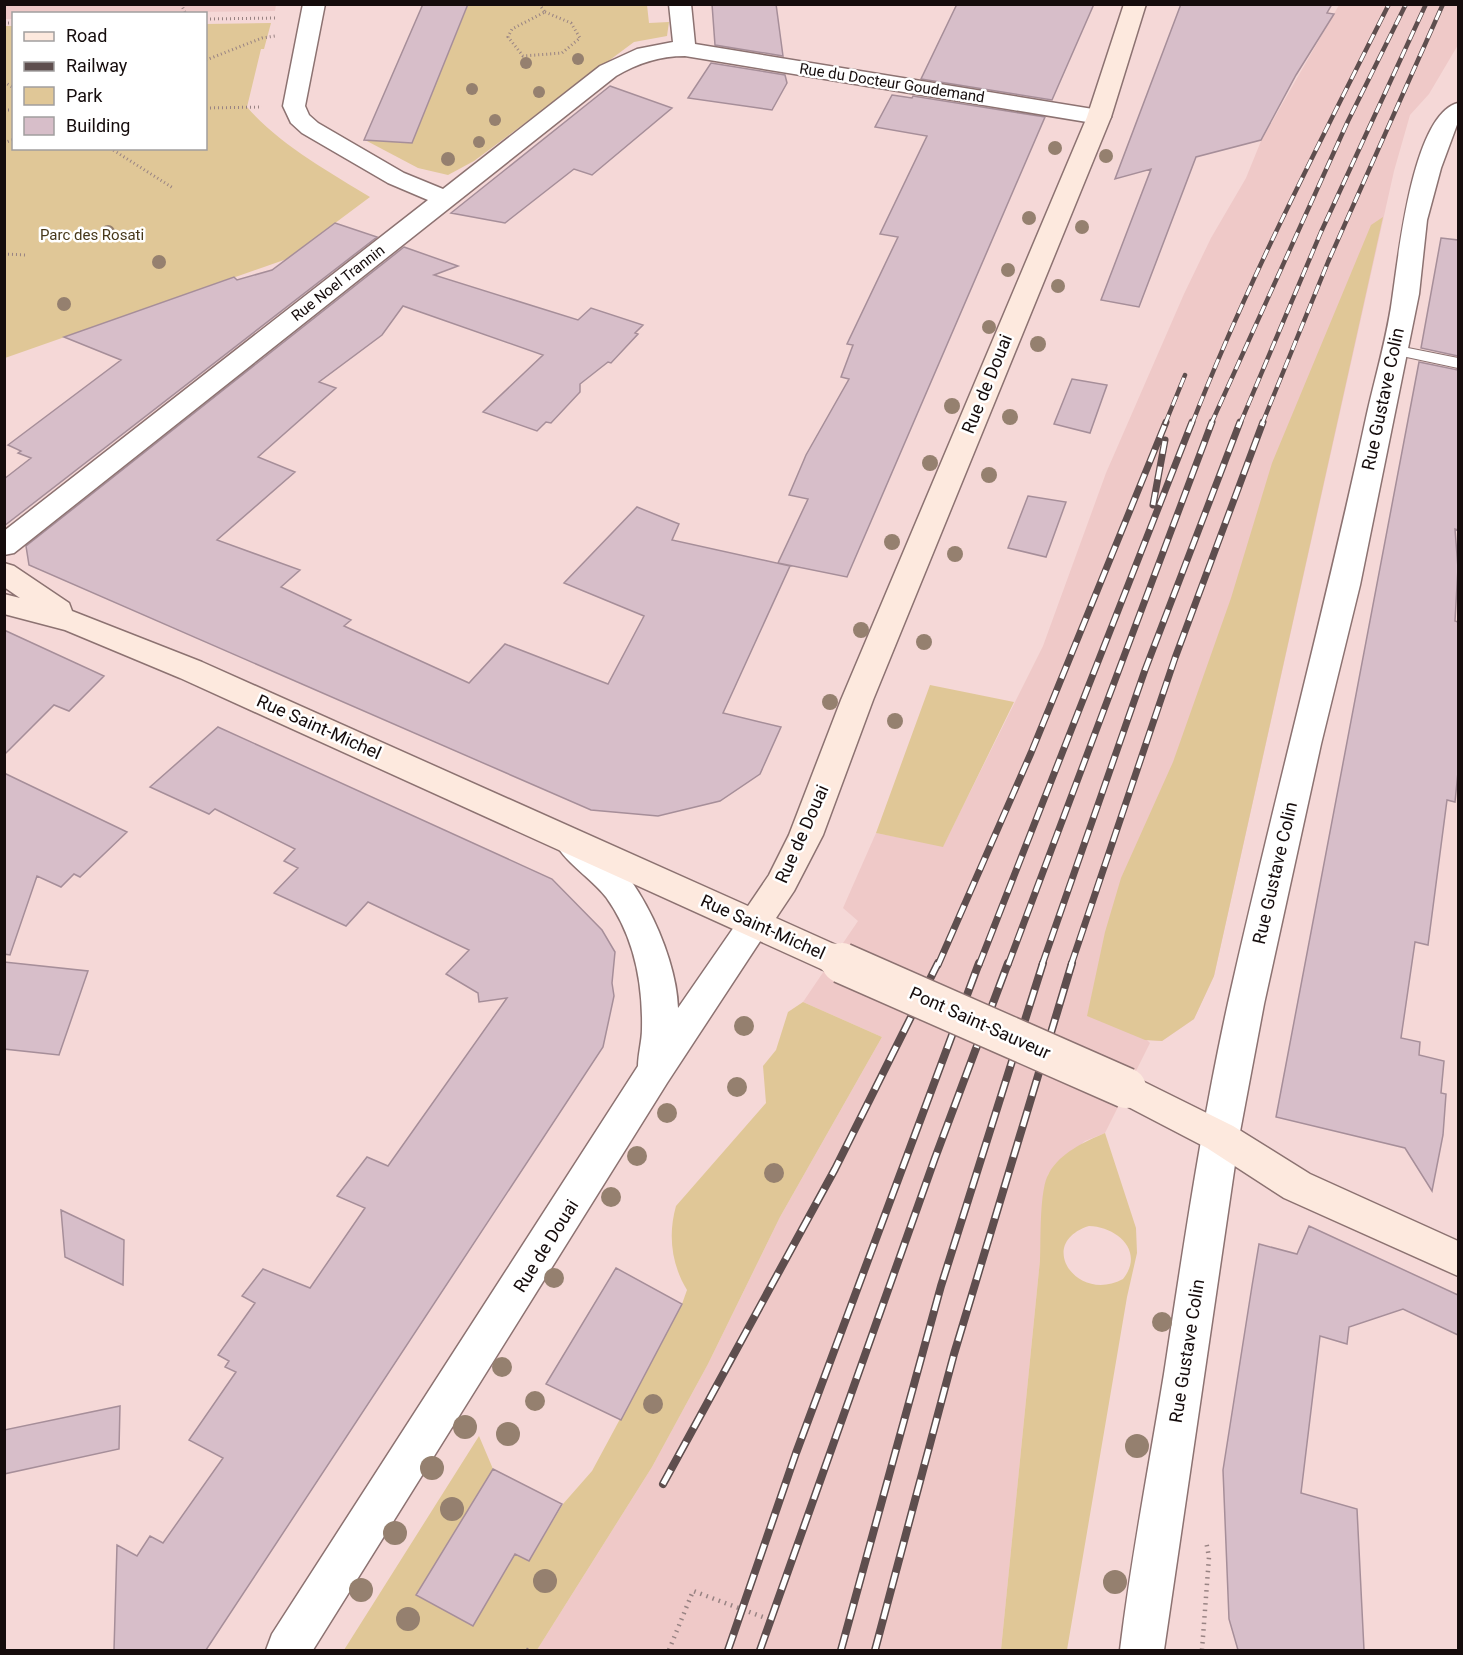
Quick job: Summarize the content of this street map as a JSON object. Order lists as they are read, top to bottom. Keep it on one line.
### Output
{"streets":{"street":["Rue du Docteur Goudemand","Rue Noel Trannin","Rue de Douai","Rue Gustave Colin","Rue Saint-Michel","Pont Saint-Sauveur"]},"crossings":[["Rue du Docteur Goudemand","Rue Noel Trannin"],["Rue du Docteur Goudemand","Rue de Douai"],["Rue de Douai","Rue Saint-Michel"],["Rue Gustave Colin","Pont Saint-Sauveur"],["Rue Saint-Michel","Pont Saint-Sauveur"]],"parks":["Parc des Rosati"],"legend":["Road","Railway","Park","Building"]}
